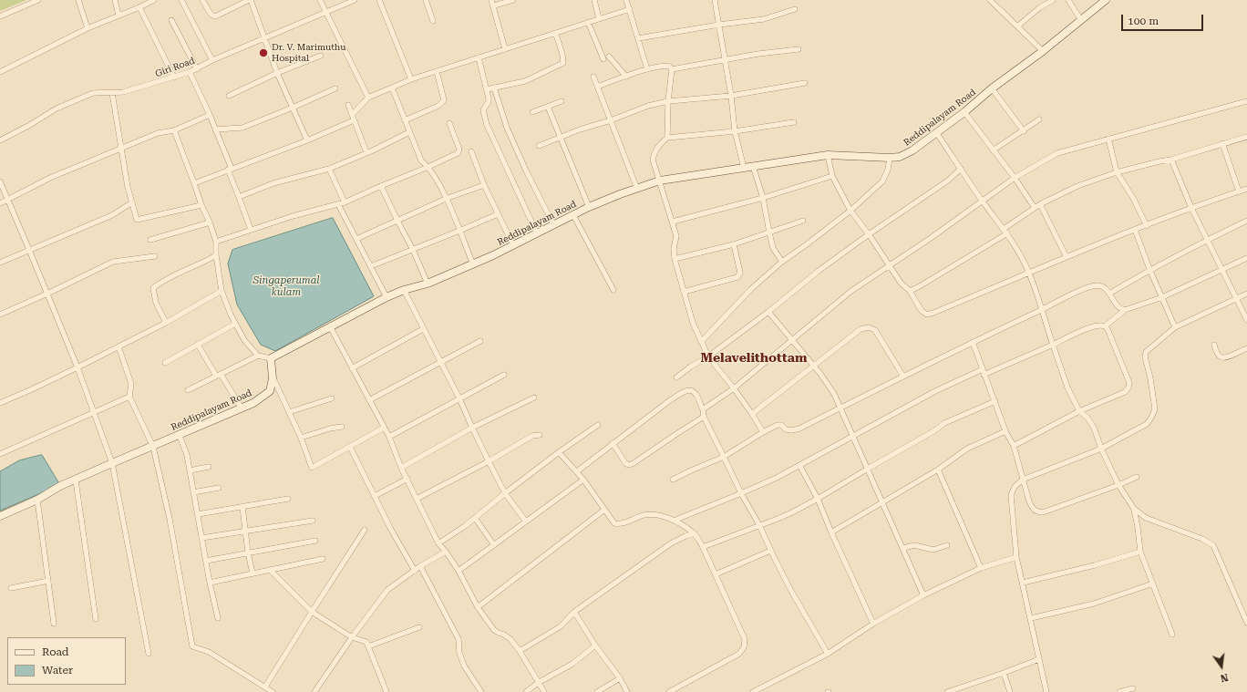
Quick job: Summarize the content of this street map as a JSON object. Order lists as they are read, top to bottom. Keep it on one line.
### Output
{"streets":{"main road":["Reddipalayam Road"],"street":["Giri Road"]},"districts":["Melavelithottam"],"water":["Singaperumal kulam"],"places":["Dr. V. Marimuthu Hospital"],"legend":["Road","Water"],"scale_bar":"100 m","north":"bottom"}
